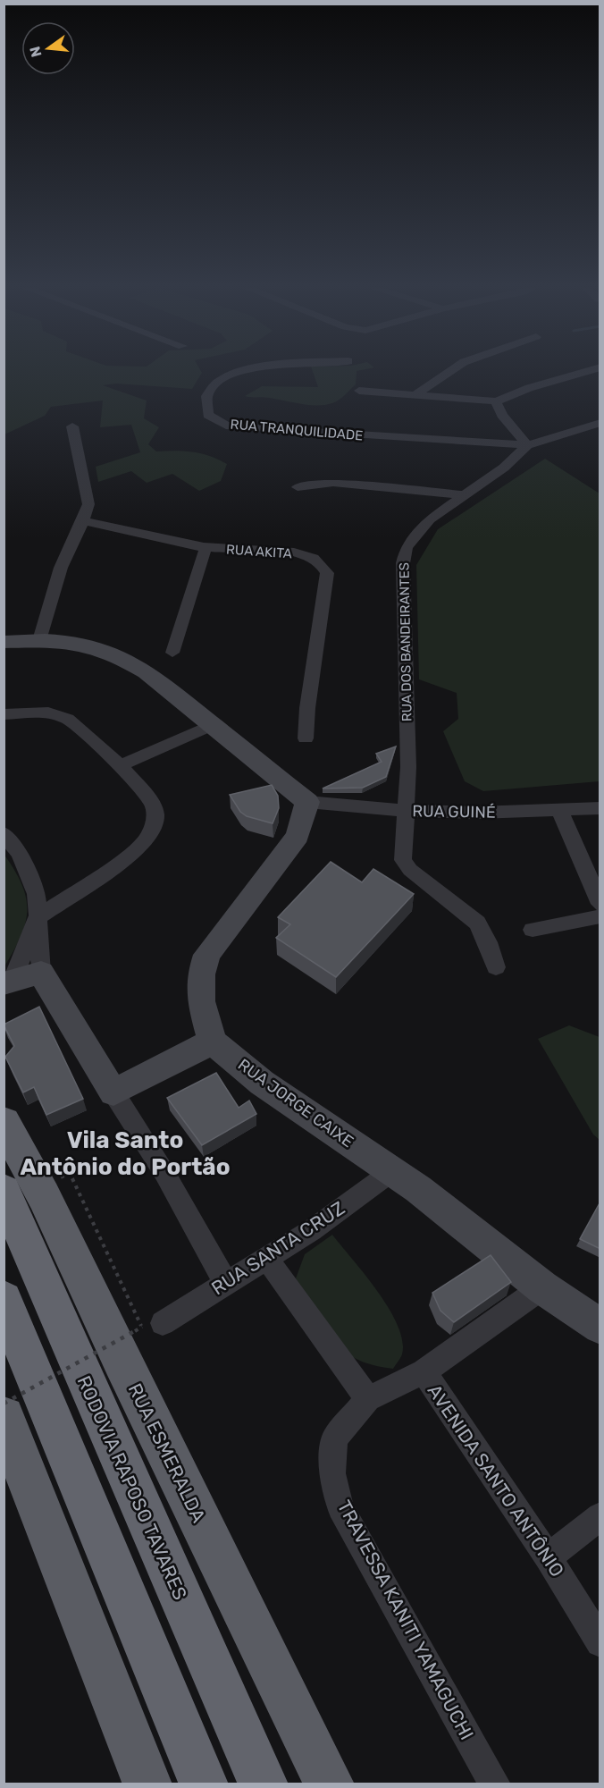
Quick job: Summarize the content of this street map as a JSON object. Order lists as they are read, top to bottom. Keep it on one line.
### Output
{"streets":{"highway":["RUA ESMERALDA","RODOVIA RAPOSO TAVARES"],"main road":["RUA JORGE CAIXE"],"street":["RUA TRANQUILIDADE","RUA AKITA","RUA DOS BANDEIRANTES","RUA GUINÉ","RUA SANTA CRUZ","AVENIDA SANTO ANTÔNIO","TRAVESSA KANITI YAMAGUCHI"]},"crossings":[["RUA TRANQUILIDADE","RUA DOS BANDEIRANTES"],["RUA DOS BANDEIRANTES","RUA GUINÉ"],["RUA JORGE CAIXE","RUA SANTA CRUZ"],["RUA ESMERALDA","RODOVIA RAPOSO TAVARES"],["AVENIDA SANTO ANTÔNIO","TRAVESSA KANITI YAMAGUCHI"]],"districts":["Vila Santo Antônio do Portão"],"north":"left"}
